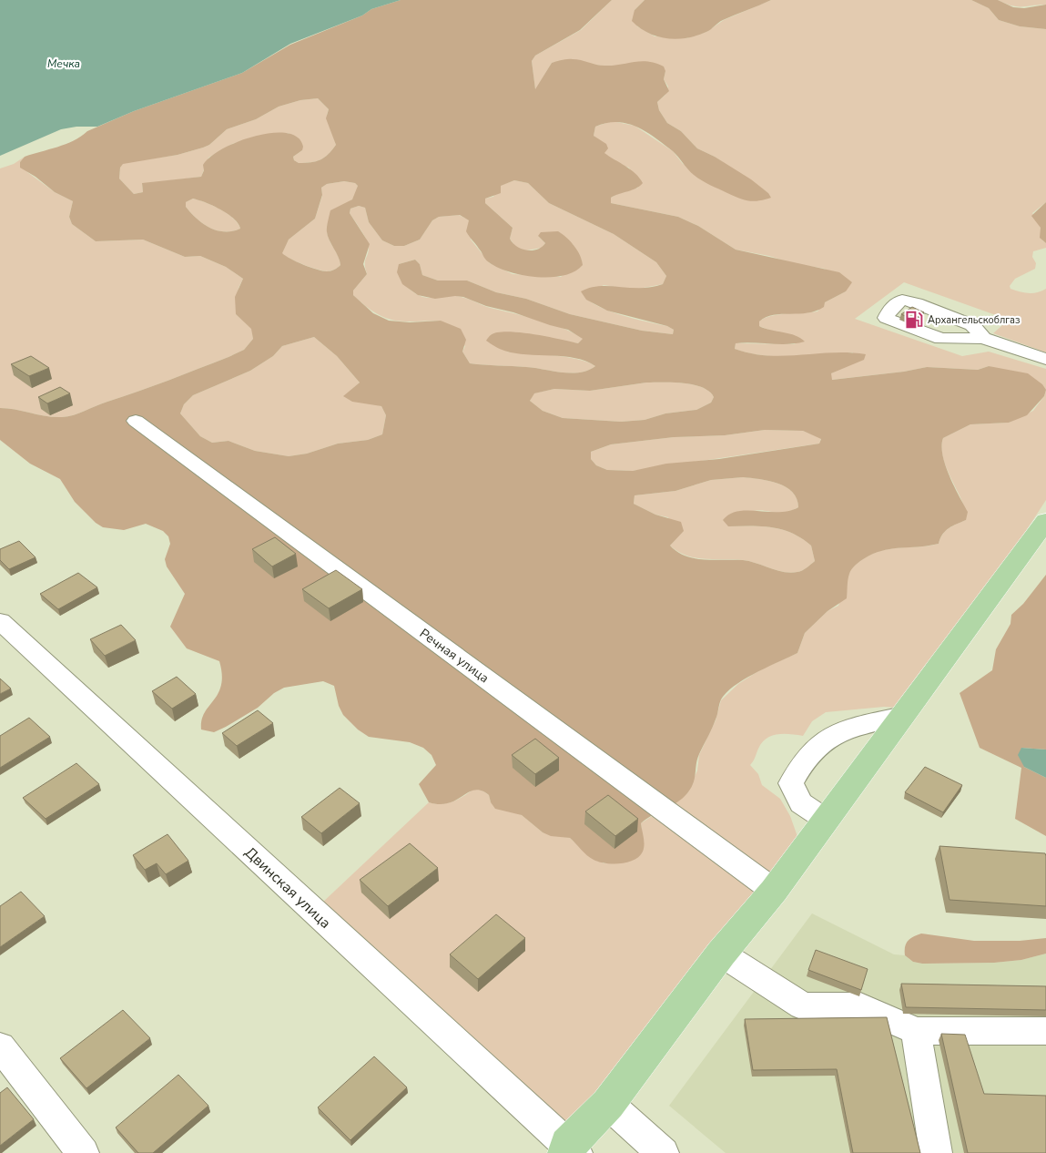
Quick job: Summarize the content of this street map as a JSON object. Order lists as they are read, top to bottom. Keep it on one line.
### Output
{"streets":{"street":["Речная улица","Двинская улица"]},"water":["Мечка"],"places":{"fuel station":["Архангельскоблгаз"]}}
